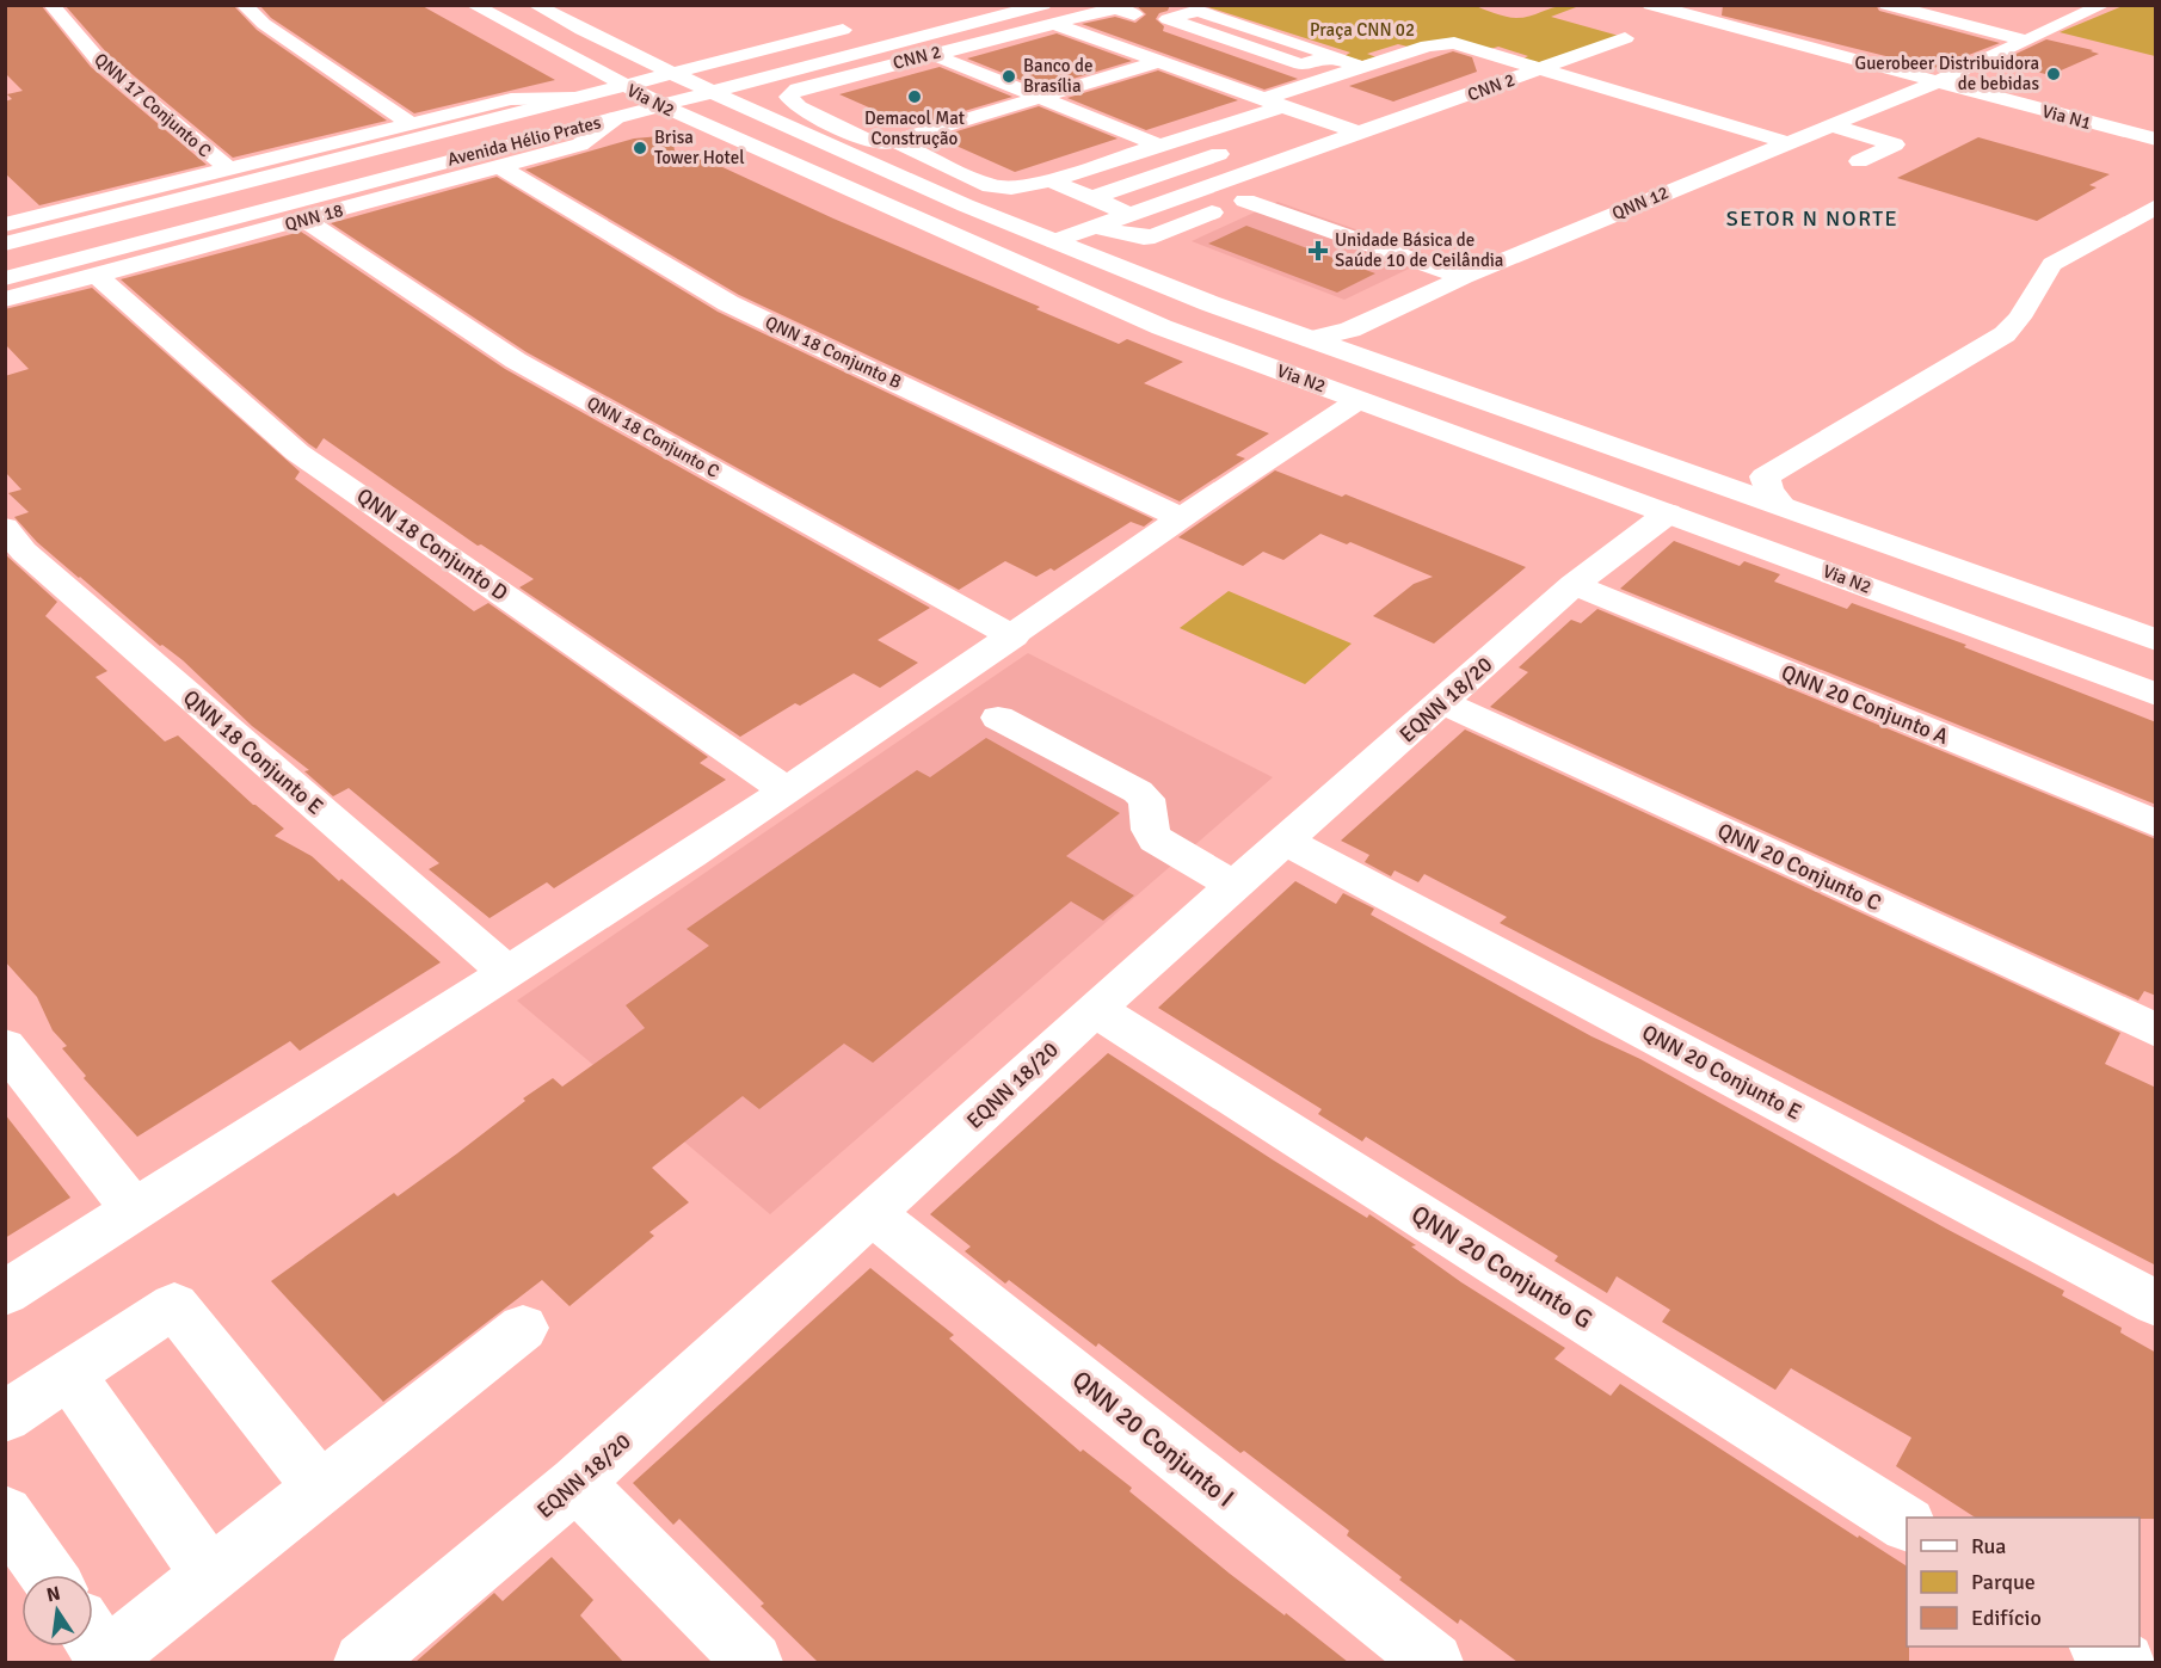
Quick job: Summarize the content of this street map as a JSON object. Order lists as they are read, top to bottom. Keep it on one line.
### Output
{"streets":{"street":["CNN 2","Via N2","QNN 17 Conjunto C","Via N1","Avenida Hélio Prates","QNN 12","QNN 18","QNN 18 Conjunto B","QNN 18 Conjunto C","QNN 18 Conjunto D","EQNN 18/20","QNN 20 Conjunto A","QNN 18 Conjunto E","QNN 20 Conjunto C","QNN 20 Conjunto E","QNN 20 Conjunto G","QNN 20 Conjunto I"]},"crossings":[["CNN 2","Via N2"],["CNN 2","Avenida Hélio Prates"],["CNN 2","QNN 12"],["Via N2","Avenida Hélio Prates"],["Via N2","QNN 12"],["Via N2","EQNN 18/20"],["Via N1","QNN 12"],["Avenida Hélio Prates","QNN 18"],["QNN 18","QNN 18 Conjunto B"],["QNN 18","QNN 18 Conjunto C"],["QNN 18","QNN 18 Conjunto D"],["EQNN 18/20","QNN 20 Conjunto A"],["EQNN 18/20","QNN 20 Conjunto C"],["EQNN 18/20","QNN 20 Conjunto E"],["EQNN 18/20","QNN 20 Conjunto G"],["EQNN 18/20","QNN 20 Conjunto I"]],"districts":["SETOR N NORTE"],"parks":["Praça CNN 02"],"places":{"other":["Guerobeer Distribuidora de bebidas","Banco de Brasília","Demacol Mat Construção","Brisa Tower Hotel"],"health":["Unidade Básica de Saúde 10 de Ceilândia"]},"legend":["Rua","Parque","Edifício"],"north":"top"}
